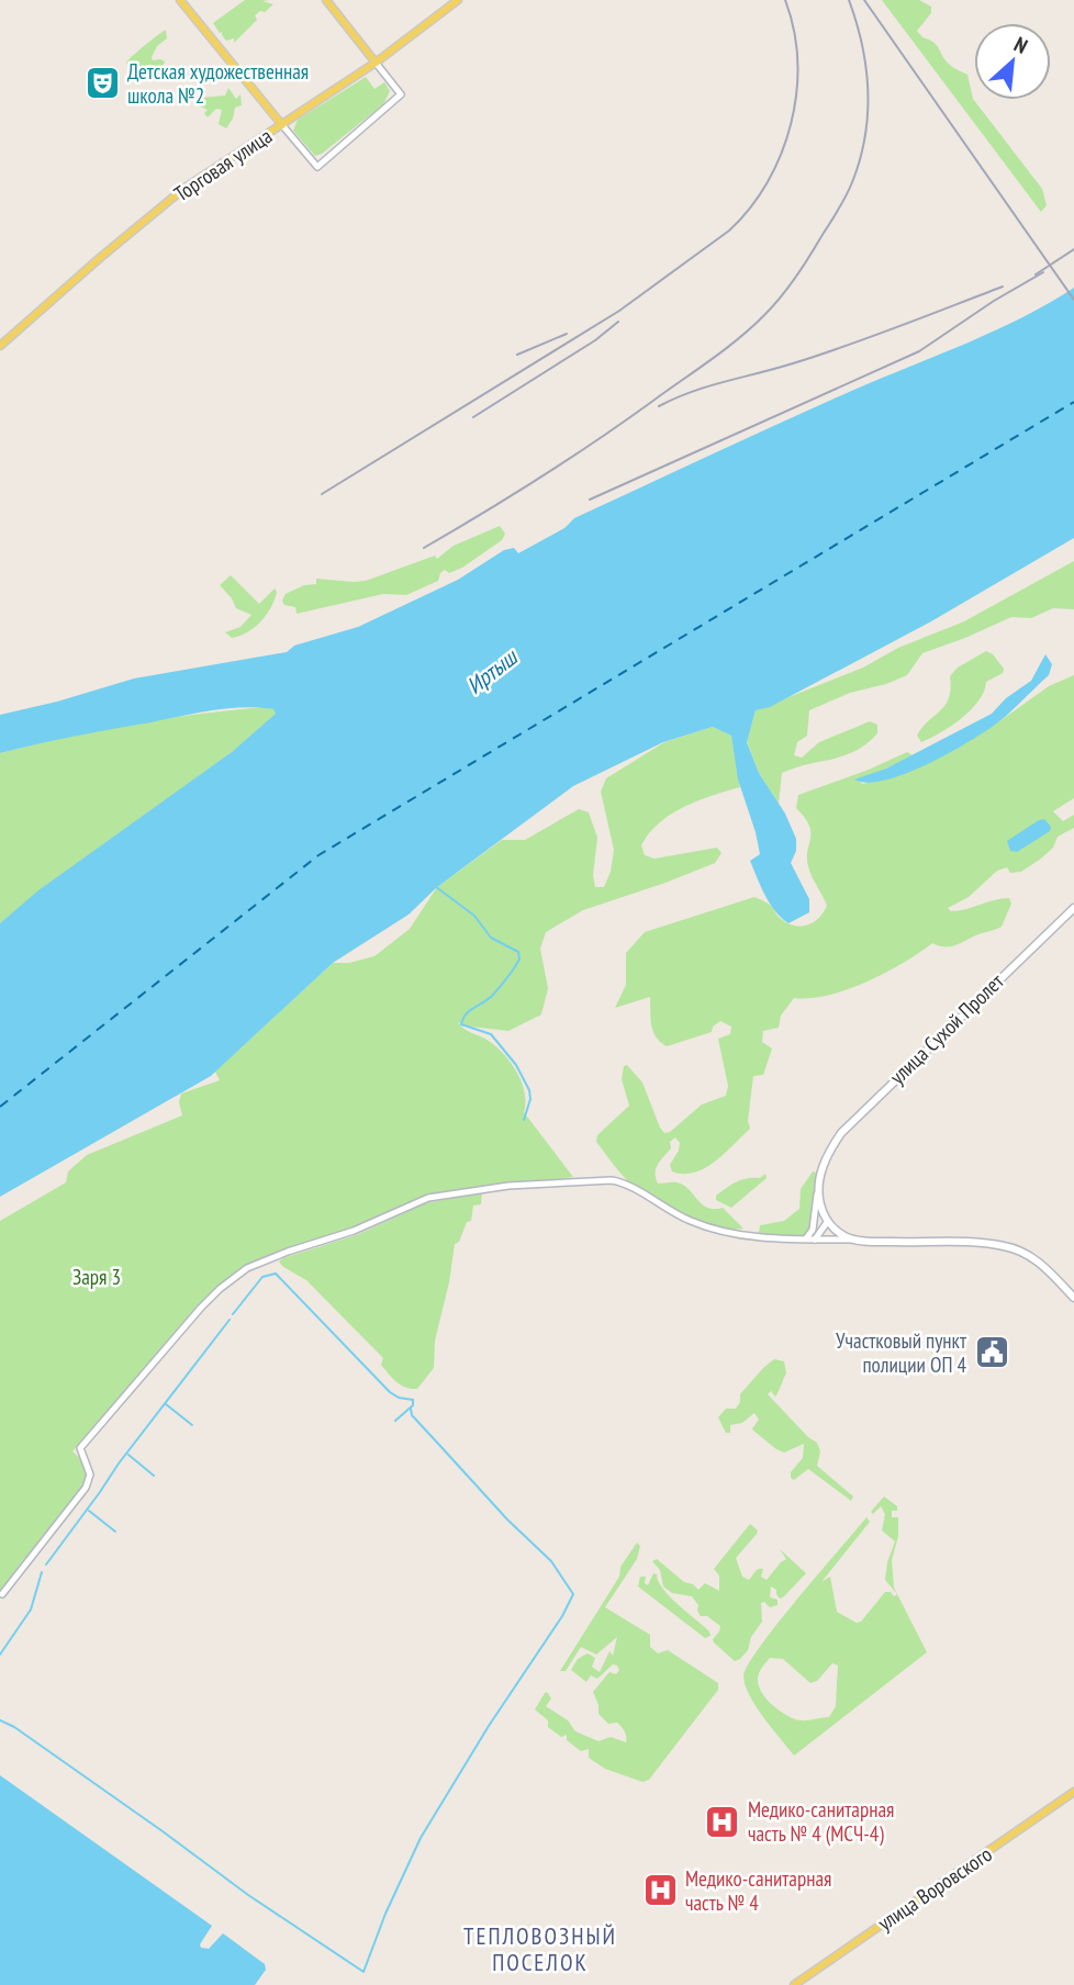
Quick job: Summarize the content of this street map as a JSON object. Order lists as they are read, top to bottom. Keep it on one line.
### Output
{"streets":{"main road":["Торговая улица","улица Сухой Пролет","улица Воровского"]},"districts":["ТЕПЛОВОЗНЫЙ ПОСЕЛОК"],"water":["Иртыш"],"parks":["Заря 3"],"places":{"theatre":["Детская художественная школа №2"],"public building":["Участковый пункт полиции ОП 4"],"hospital":["Медико-санитарная часть № 4 (МСЧ-4)","Медико-санитарная часть № 4"]},"north":"top right"}
